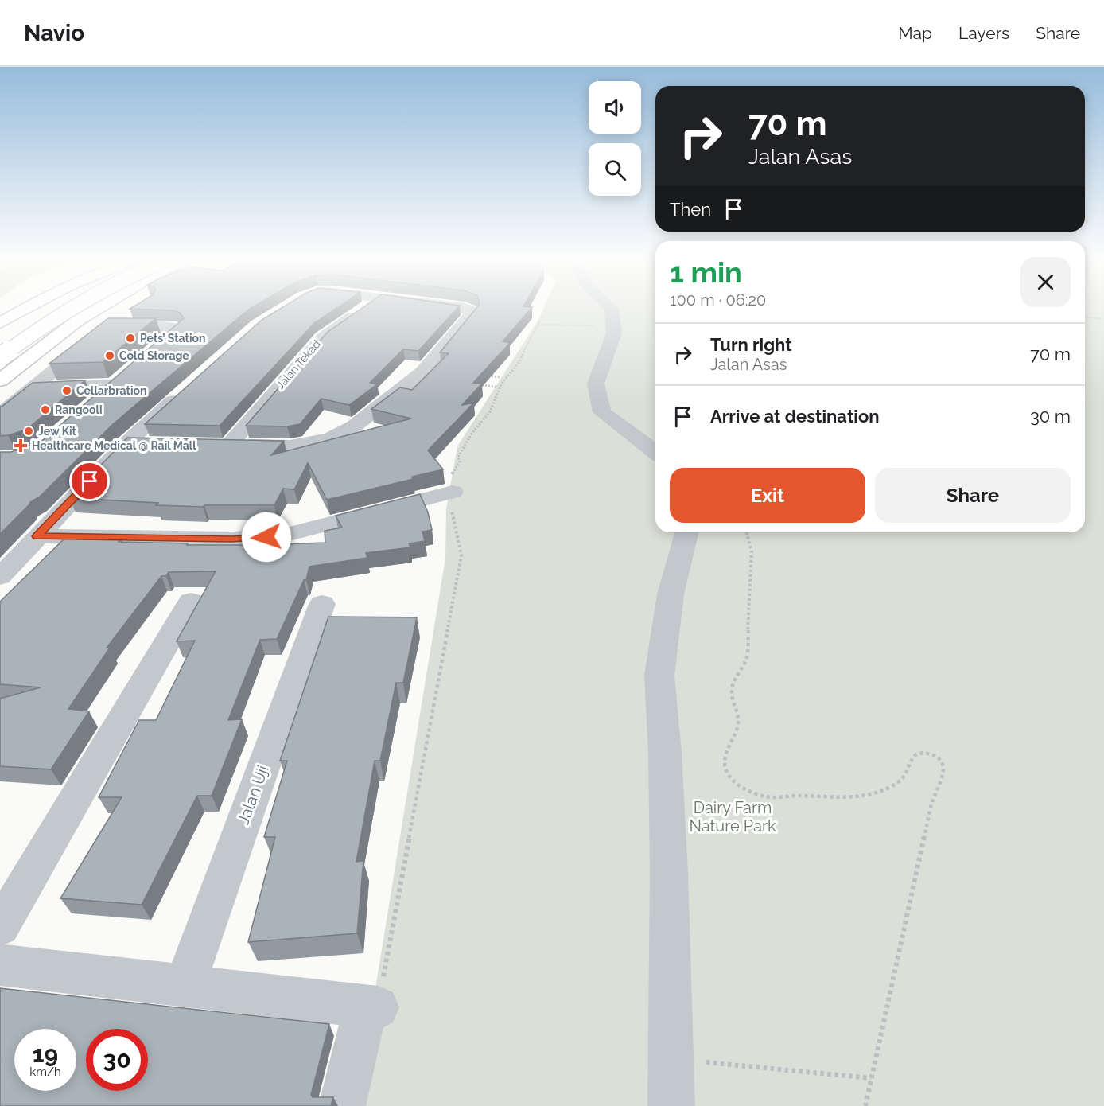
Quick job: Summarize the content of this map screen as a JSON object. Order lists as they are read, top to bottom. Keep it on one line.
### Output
{"streets":{"street":["Jalan Tekad","Jalan Uji"]},"parks":["Dairy Farm Nature Park"],"places":{"other":["Pets’ Station","Cold Storage","Cellarbration","Rangooli","Jew Kit"],"health":["Healthcare Medical @ Rail Mall"]},"page":{"header":"Navio","nav":["Map","Layers","Share"],"turn":["70 m","Jalan Asas"],"then":"Then","heading":["1 min","100 m · 06:20"],"list":[{"name":"Turn right","note":"Jalan Asas","value":"70 m"},{"name":"Arrive at destination","value":"30 m"}],"buttons":["Exit","Share"],"speed":"19 km/h","limit":"30"}}
